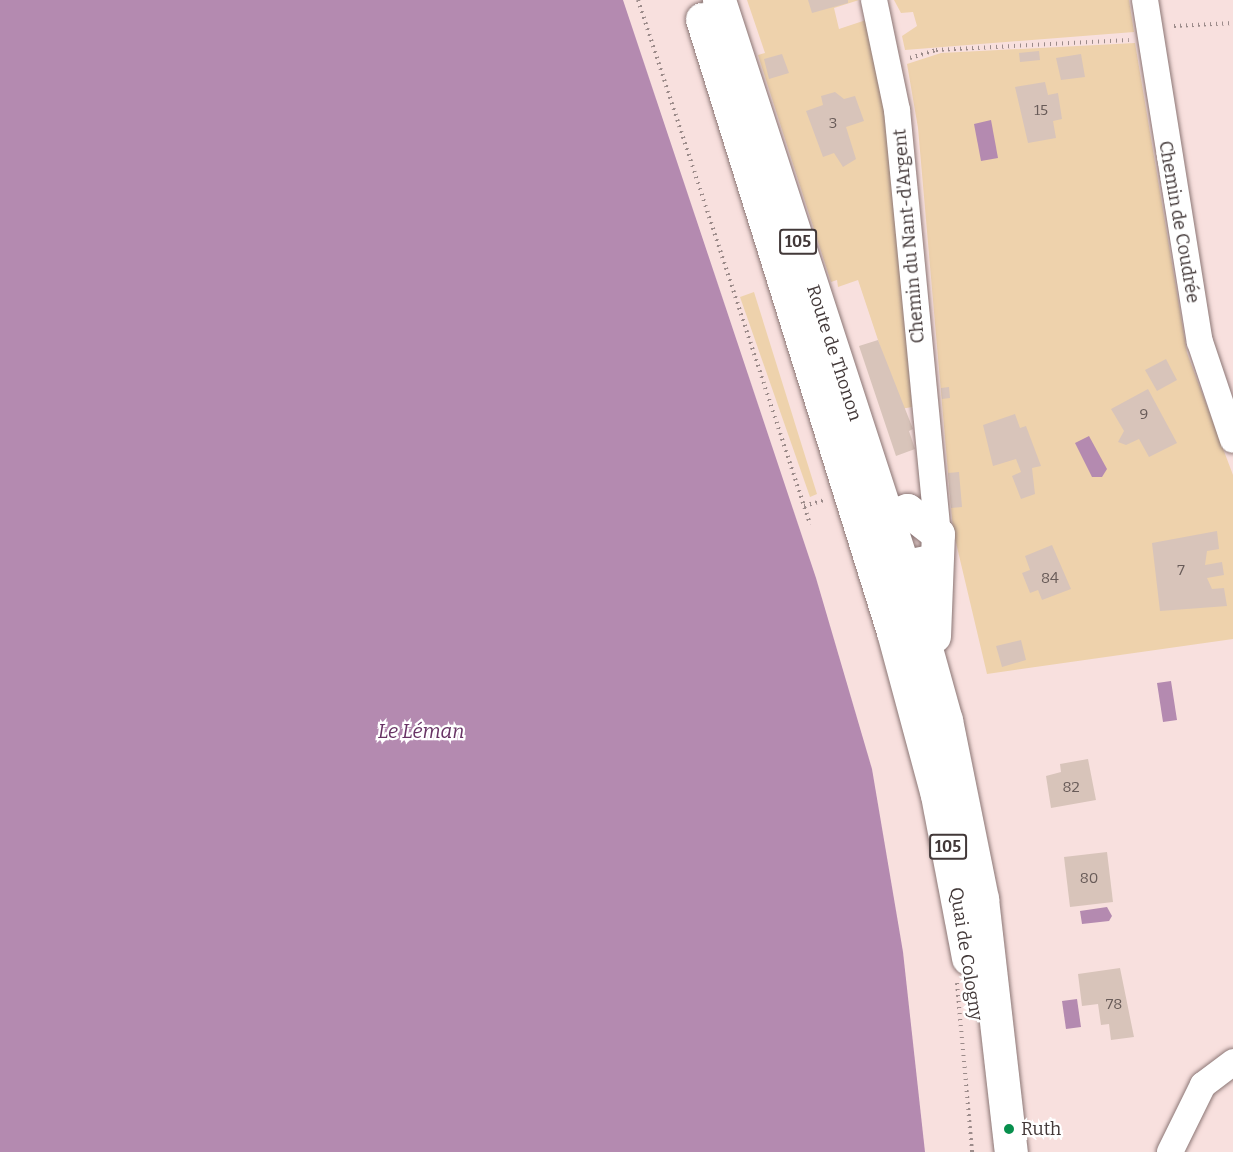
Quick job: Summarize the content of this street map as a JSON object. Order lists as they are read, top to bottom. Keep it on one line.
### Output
{"streets":{"main road":["105","Route de Thonon","Quai de Cologny"],"street":["Chemin de Coudrée","Chemin du Nant-d'Argent"]},"crossings":[["Route de Thonon","Quai de Cologny"]],"water":["Le Léman"],"places":["Ruth"],"house_numbers":["15","3","9","7","84","82","80","78"]}
